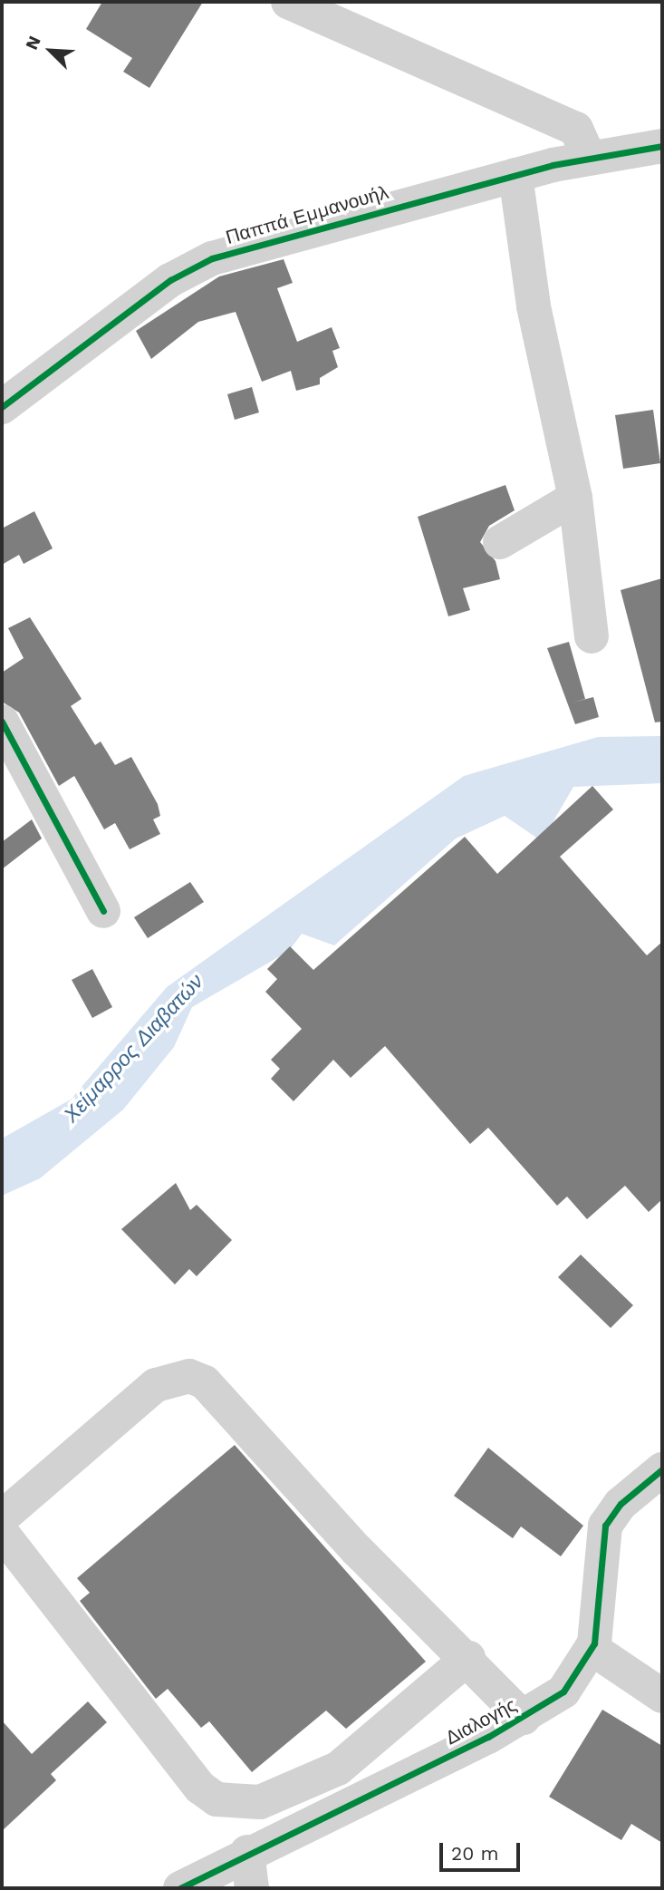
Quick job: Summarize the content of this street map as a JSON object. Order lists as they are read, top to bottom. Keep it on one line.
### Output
{"streets":{"street":["Παππά Εμμανουήλ","Διαλογής"]},"water":["Χείμαρρος Διαβατών"],"scale_bar":"20 m","north":"top left"}
